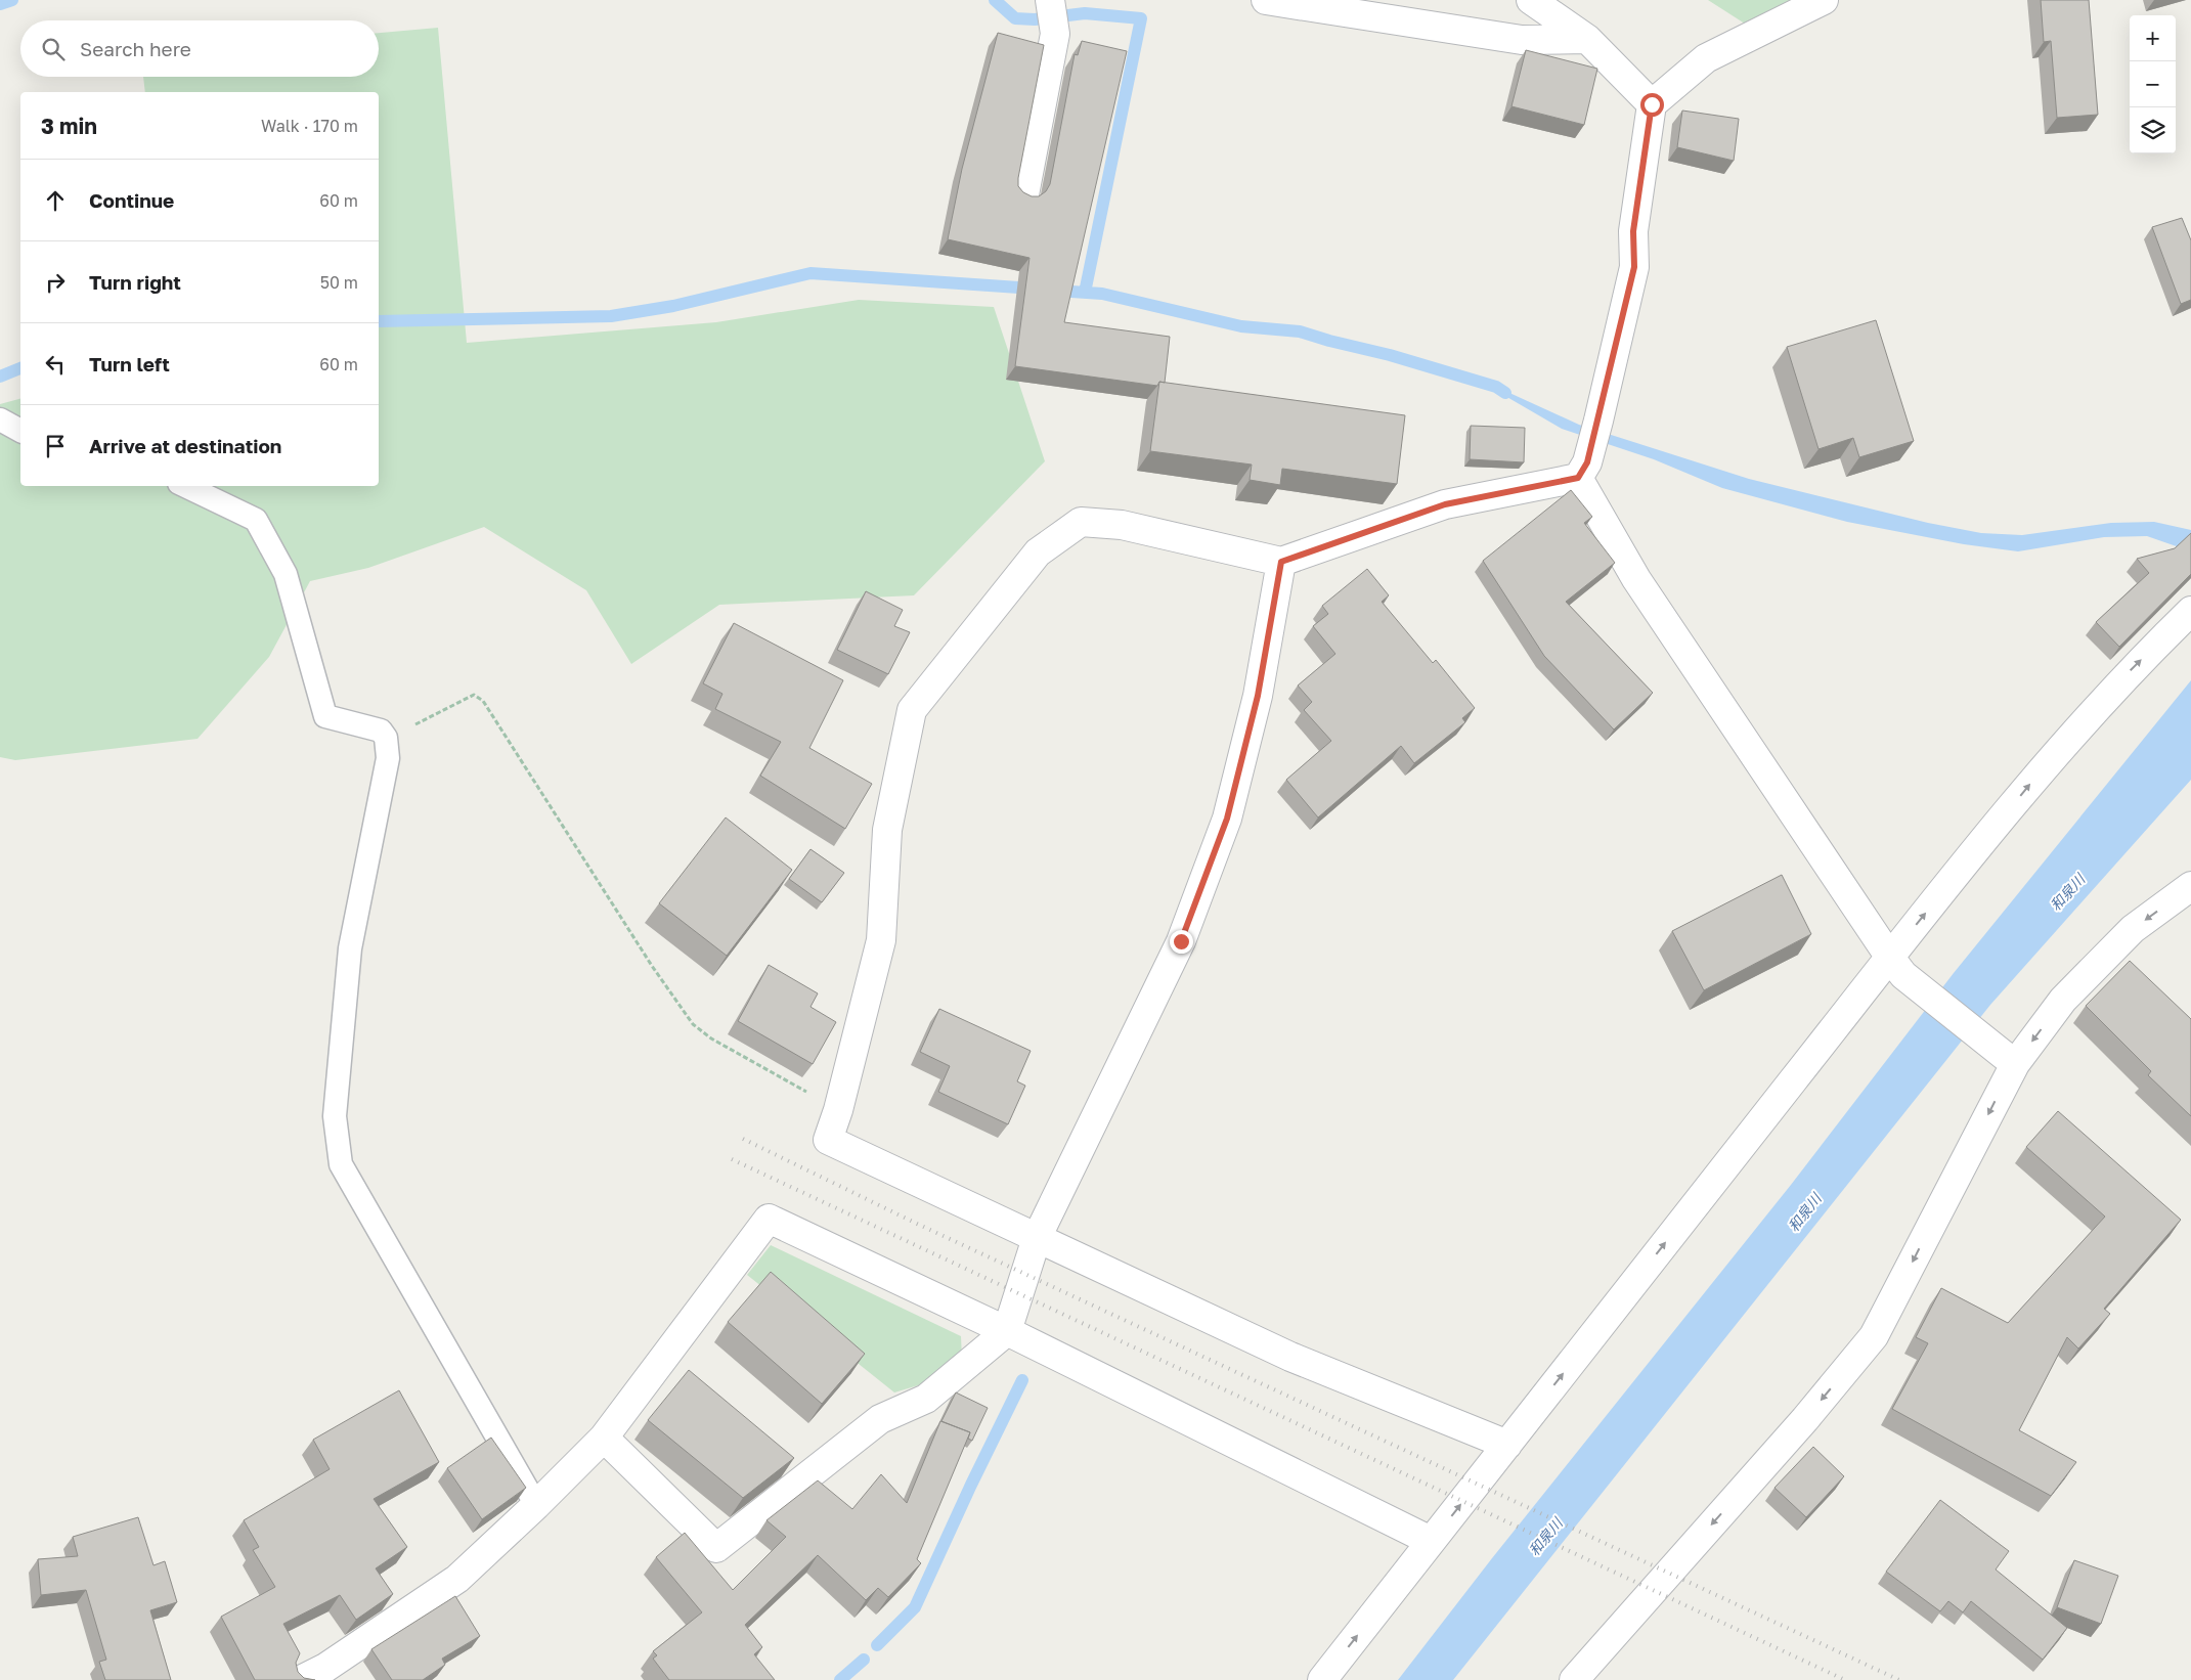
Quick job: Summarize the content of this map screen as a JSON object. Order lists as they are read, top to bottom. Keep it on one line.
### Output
{"water":["和泉川"],"page":{"map_buttons":["+","−"],"search":"Search here","heading":["3 min","Walk · 170 m"],"list":[["Continue","60 m"],["Turn right","50 m"],["Turn left","60 m"],"Arrive at destination"]}}
